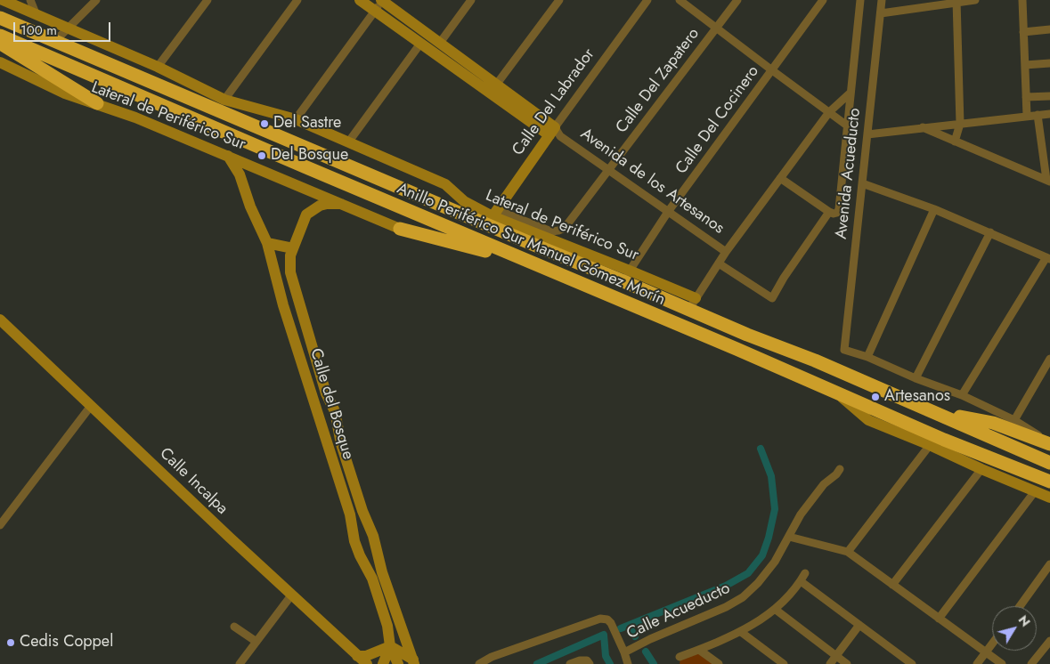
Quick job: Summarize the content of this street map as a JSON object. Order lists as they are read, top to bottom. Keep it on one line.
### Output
{"streets":{"highway":["Anillo Periférico Sur Manuel Gómez Morín"],"street":["Calle Del Zapatero","Calle Del Labrador","Lateral de Periférico Sur","Calle Del Cocinero","Avenida Acueducto","Avenida de los Artesanos","Calle del Bosque","Calle Incalpa","Calle Acueducto"]},"crossings":[["Calle Del Zapatero","Calle Del Labrador"],["Calle Del Zapatero","Lateral de Periférico Sur"],["Calle Del Zapatero","Avenida de los Artesanos"],["Calle Del Zapatero","Anillo Periférico Sur Manuel Gómez Morín"],["Calle Del Labrador","Lateral de Periférico Sur"],["Calle Del Labrador","Avenida de los Artesanos"],["Calle Del Labrador","Anillo Periférico Sur Manuel Gómez Morín"],["Lateral de Periférico Sur","Anillo Periférico Sur Manuel Gómez Morín"],["Lateral de Periférico Sur","Calle del Bosque"],["Calle Del Cocinero","Avenida de los Artesanos"],["Calle Del Cocinero","Anillo Periférico Sur Manuel Gómez Morín"]],"places":["Del Sastre","Del Bosque","Artesanos","Cedis Coppel"],"scale_bar":"100 m","north":"top right"}
